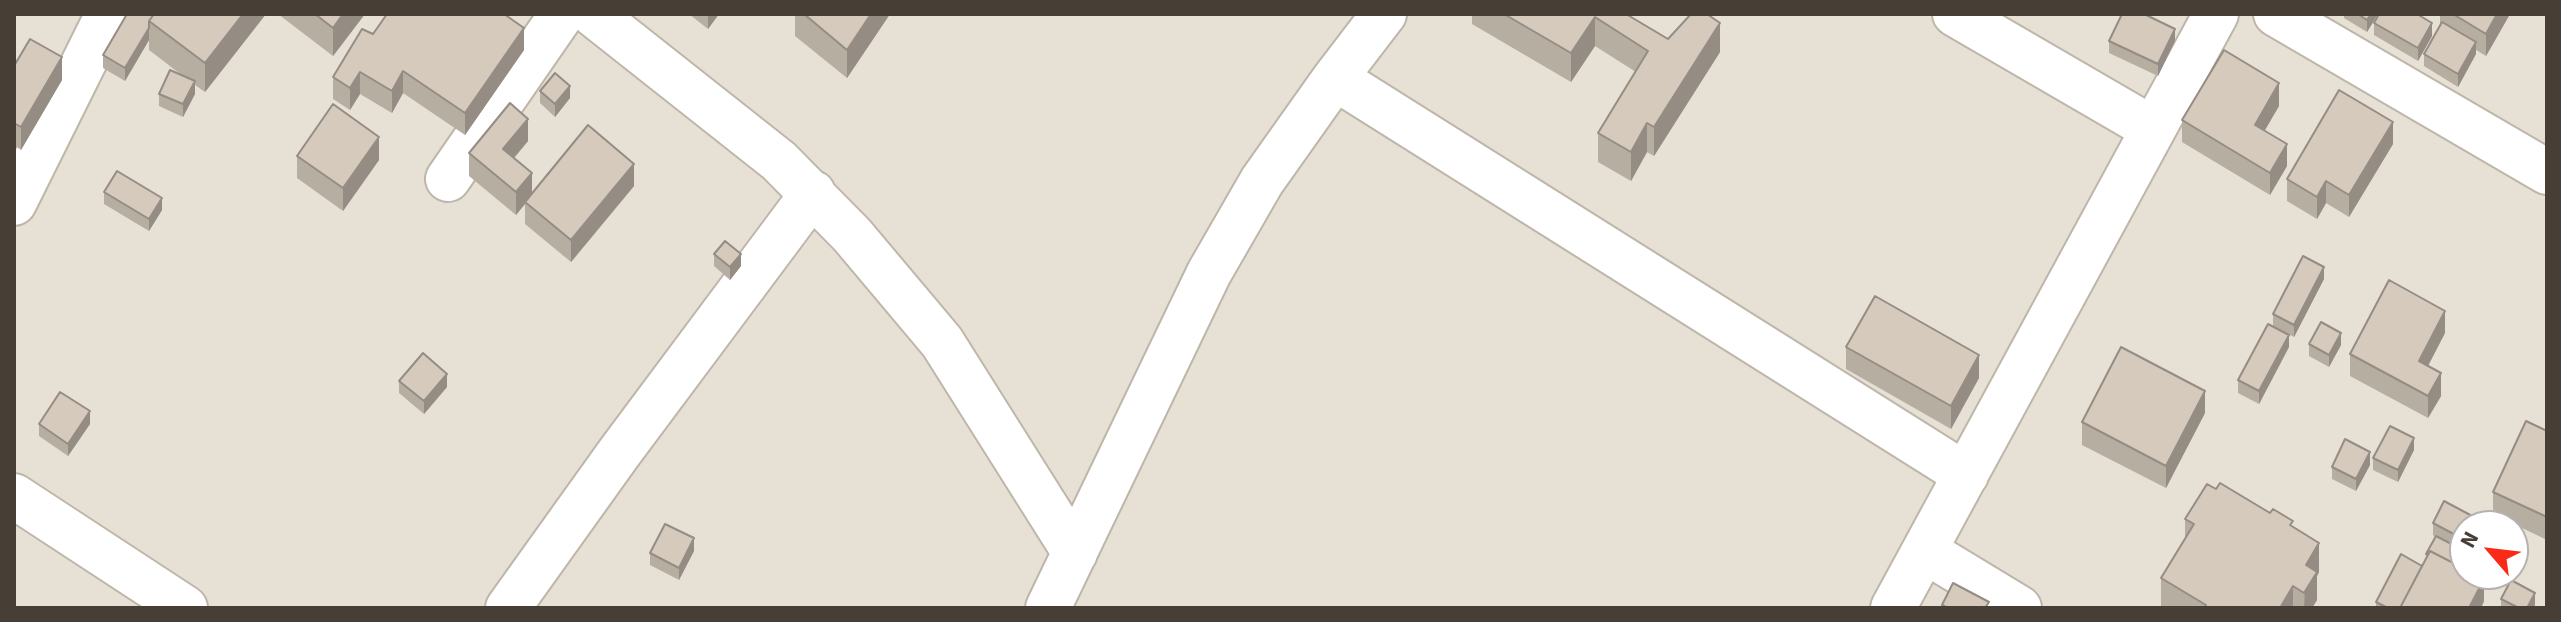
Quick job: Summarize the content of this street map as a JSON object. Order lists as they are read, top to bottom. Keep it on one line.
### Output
{"north":"top left"}
